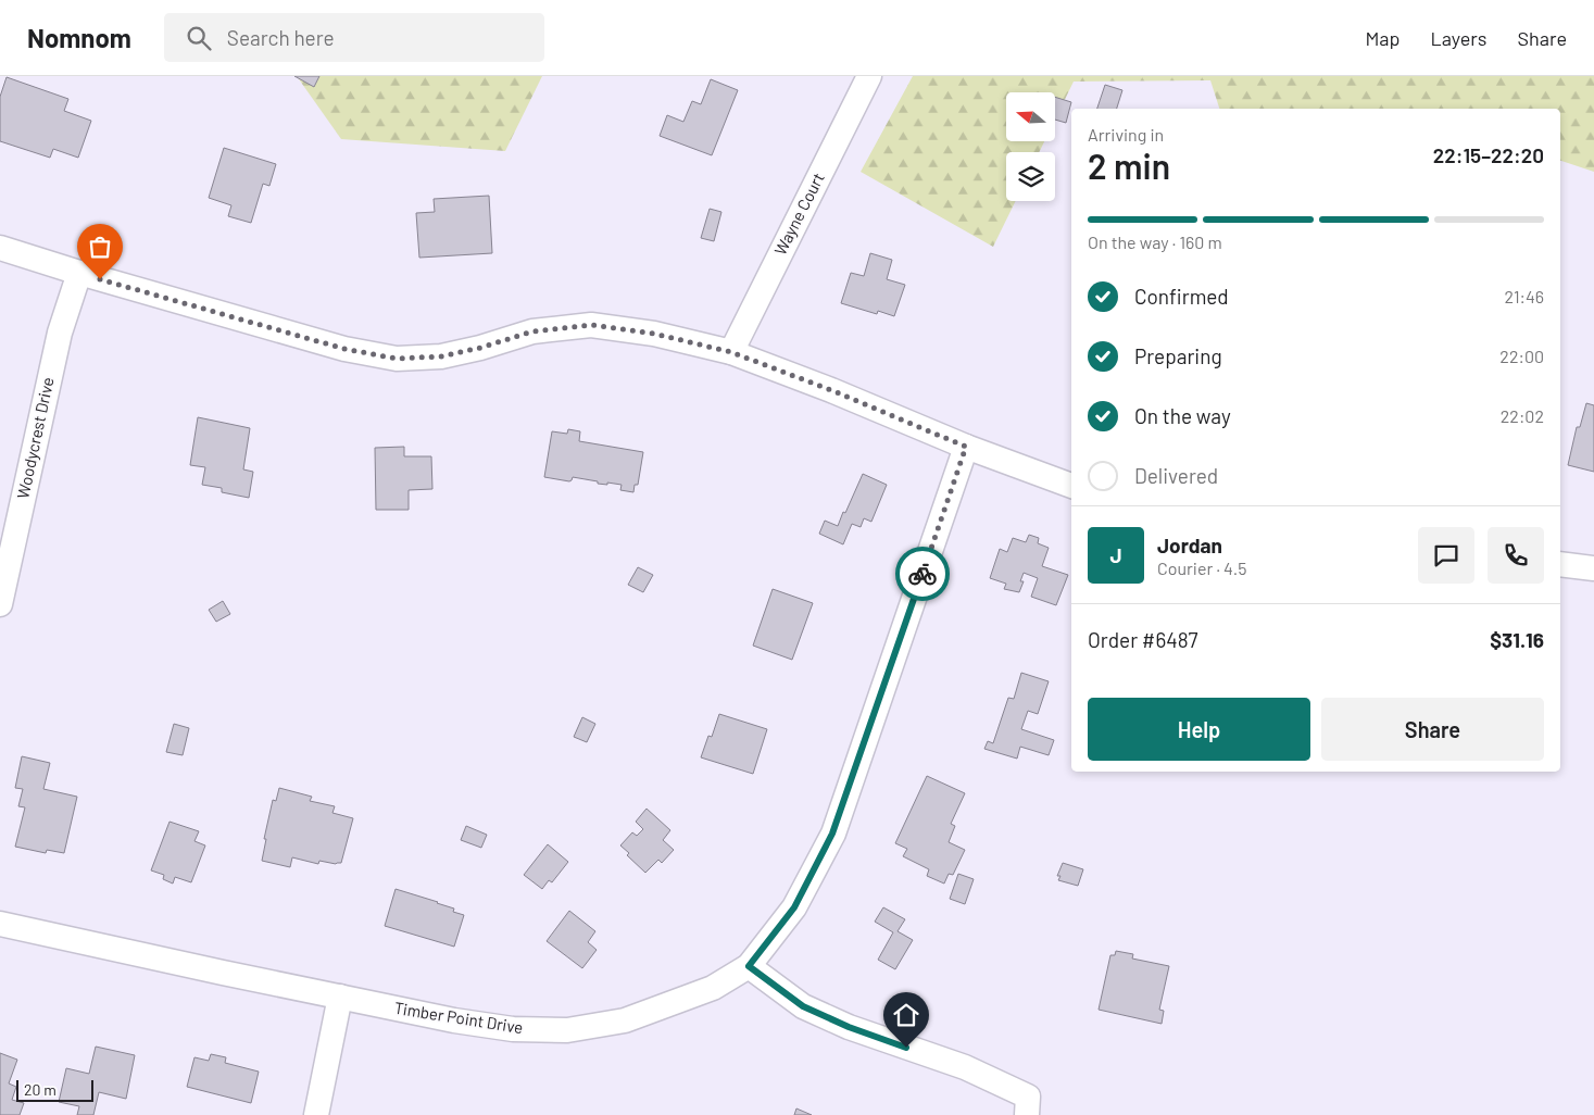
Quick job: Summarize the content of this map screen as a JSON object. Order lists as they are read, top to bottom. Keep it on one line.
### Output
{"streets":{"street":["Wayne Court","Woodycrest Drive","Timber Point Drive"]},"scale_bar":"20 m","north":"left","page":{"header":"Nomnom","search":"Search here","nav":["Map","Layers","Share"],"heading":["2 min","Arriving in","22:15–22:20"],"panel":["Jordan","Courier · 4.5","Order #6487","$31.16"],"bar":"On the way · 160 m","list":[["Confirmed","21:46"],["Preparing","22:00"],["On the way","22:02"],"Delivered"],"round":"J","buttons":["Help","Share"],"scale":"20 m"}}
